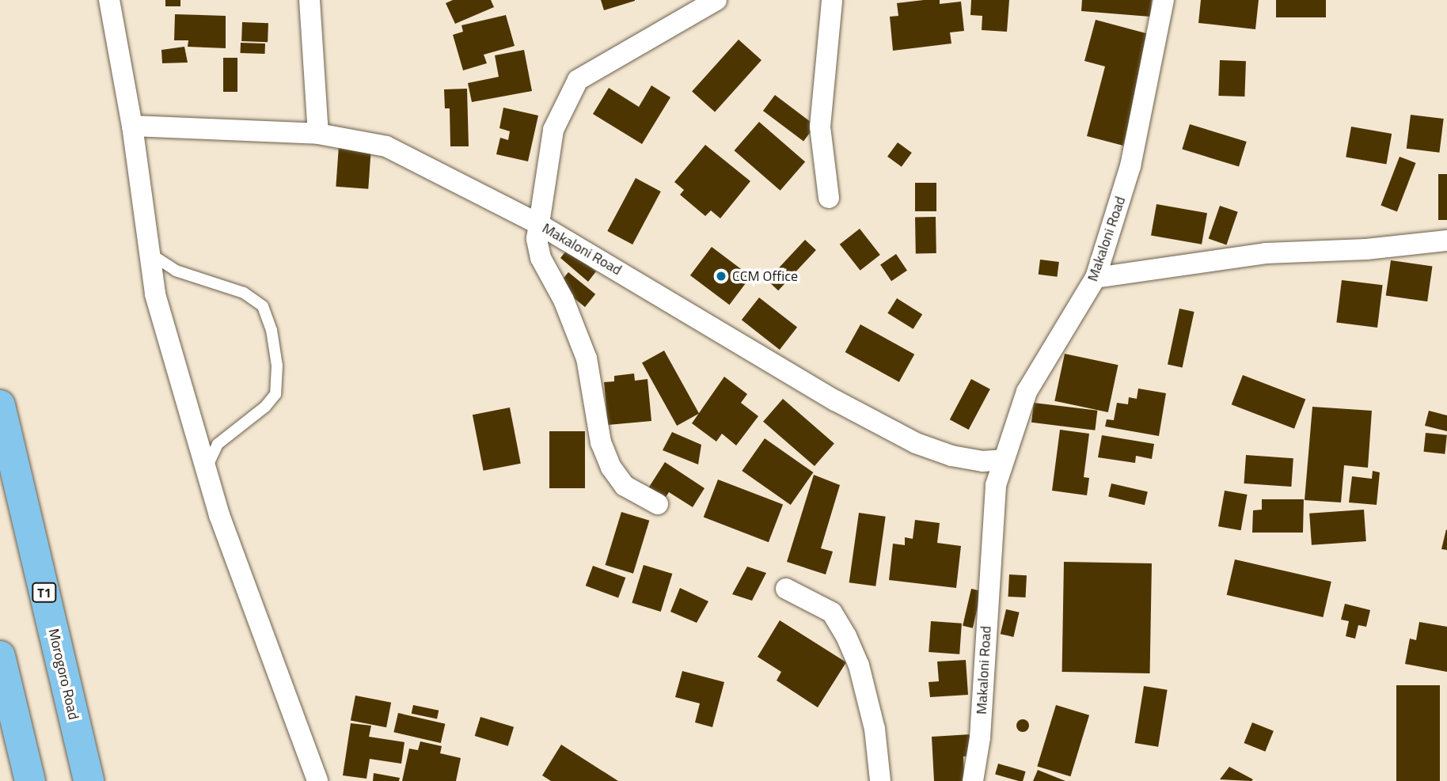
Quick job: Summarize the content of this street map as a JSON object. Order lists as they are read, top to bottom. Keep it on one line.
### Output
{"streets":{"highway":["T1","Morogoro Road"],"street":["Makaloni Road"]},"places":["CCM Office"]}
